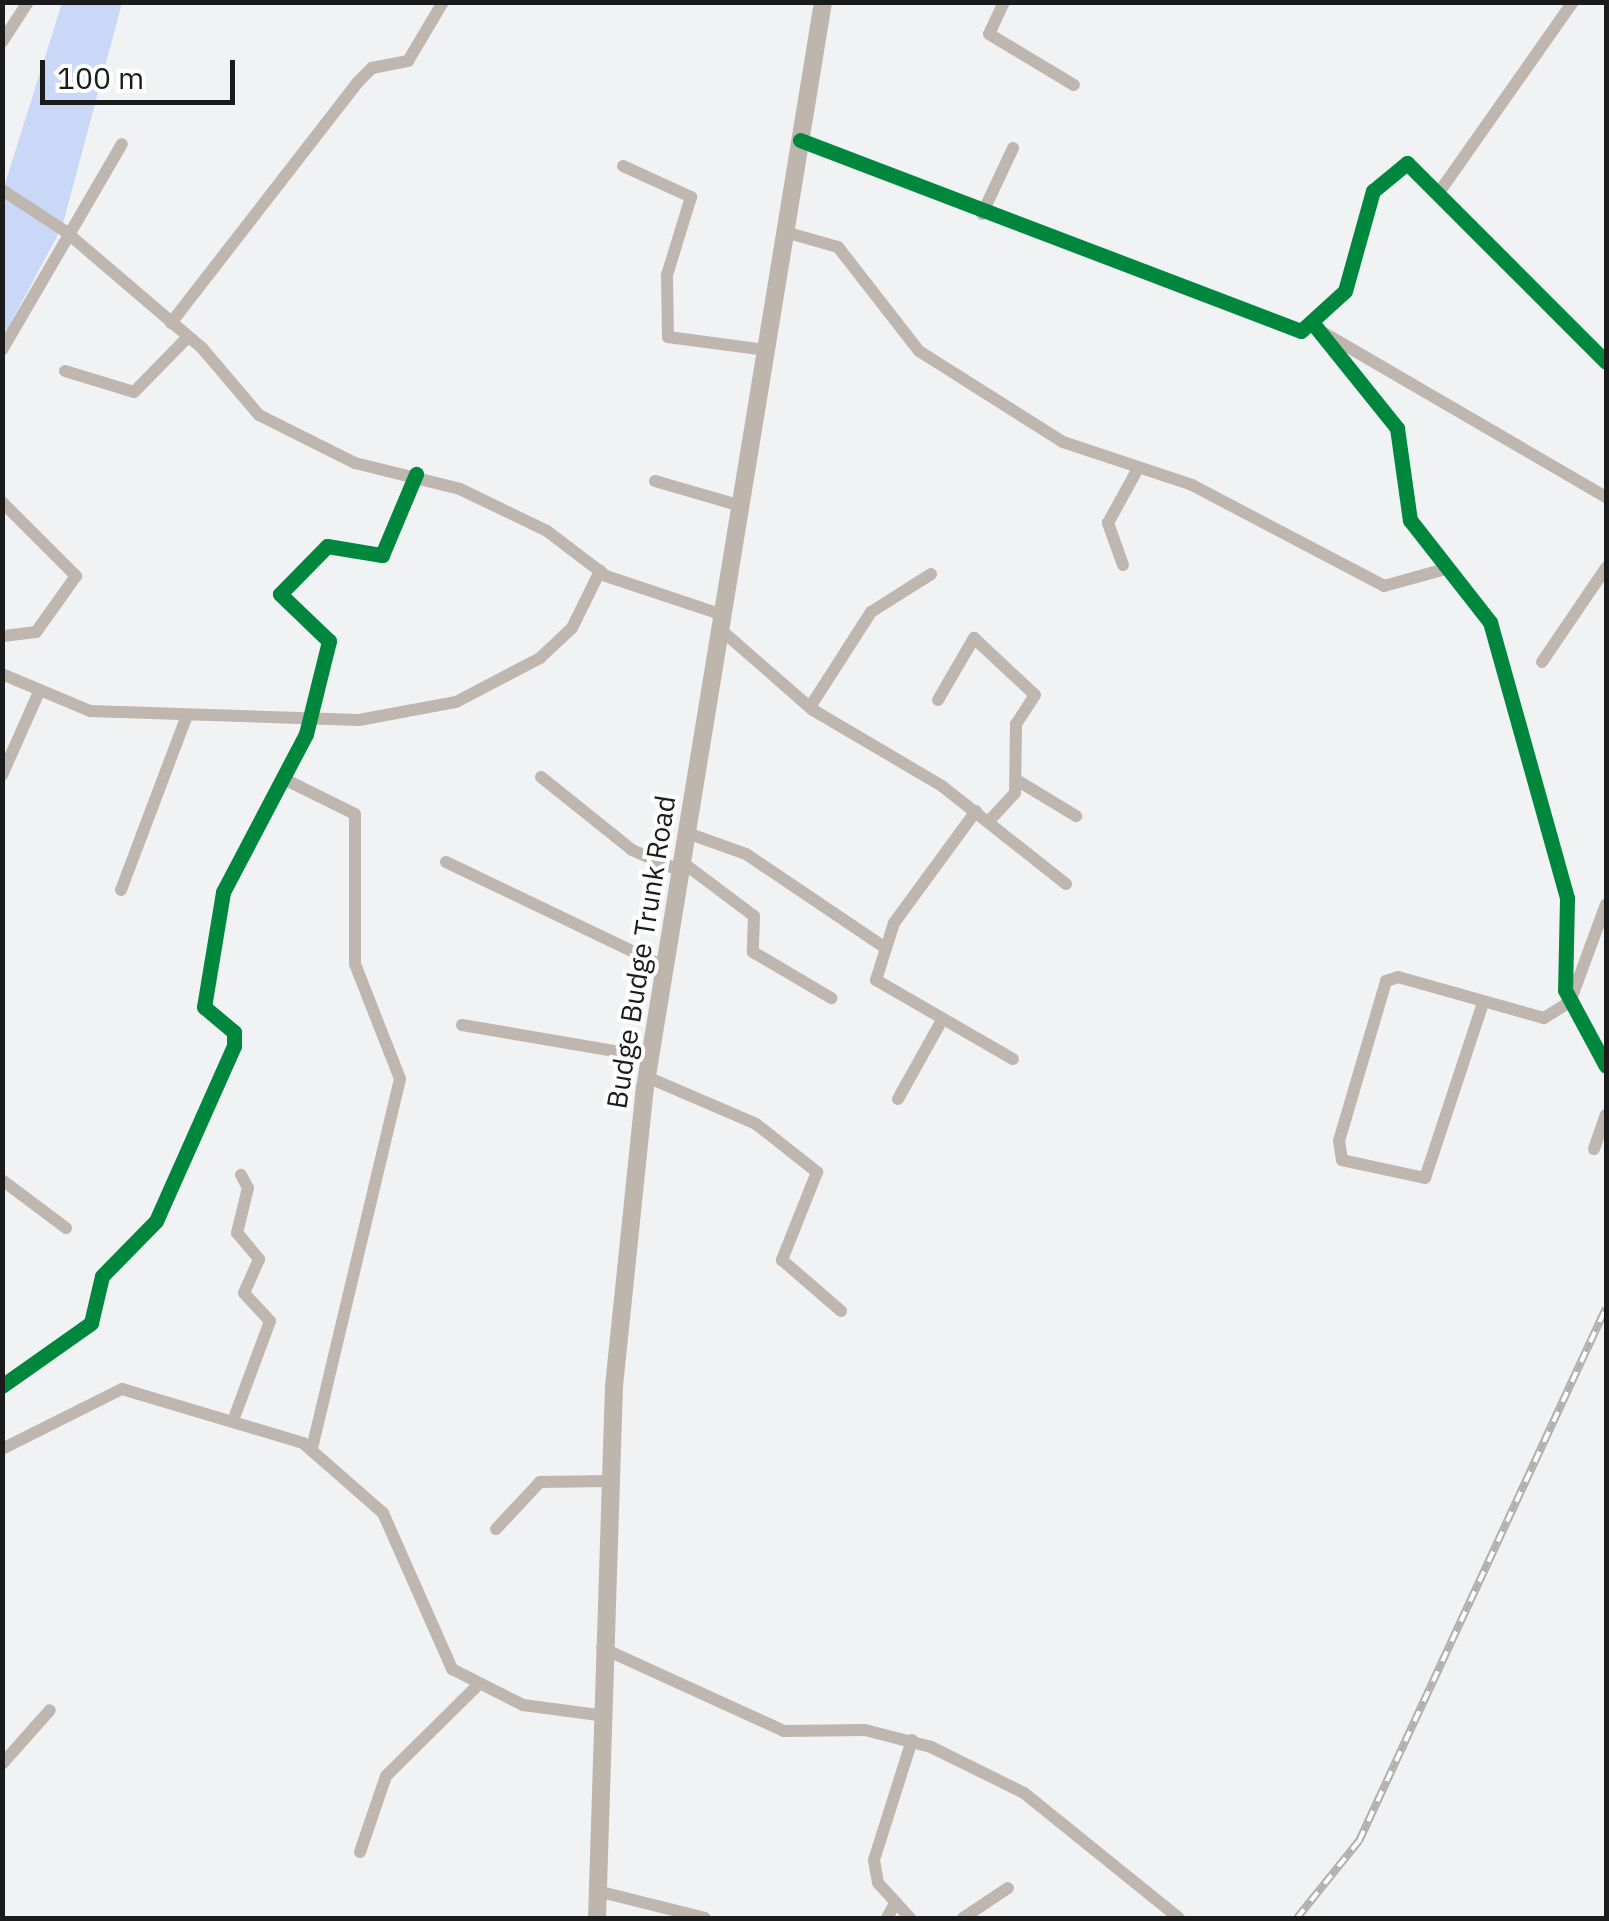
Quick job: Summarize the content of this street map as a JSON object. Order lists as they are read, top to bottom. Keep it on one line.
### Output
{"streets":{"main road":["Budge Budge Trunk Road"]},"scale_bar":"100 m"}
